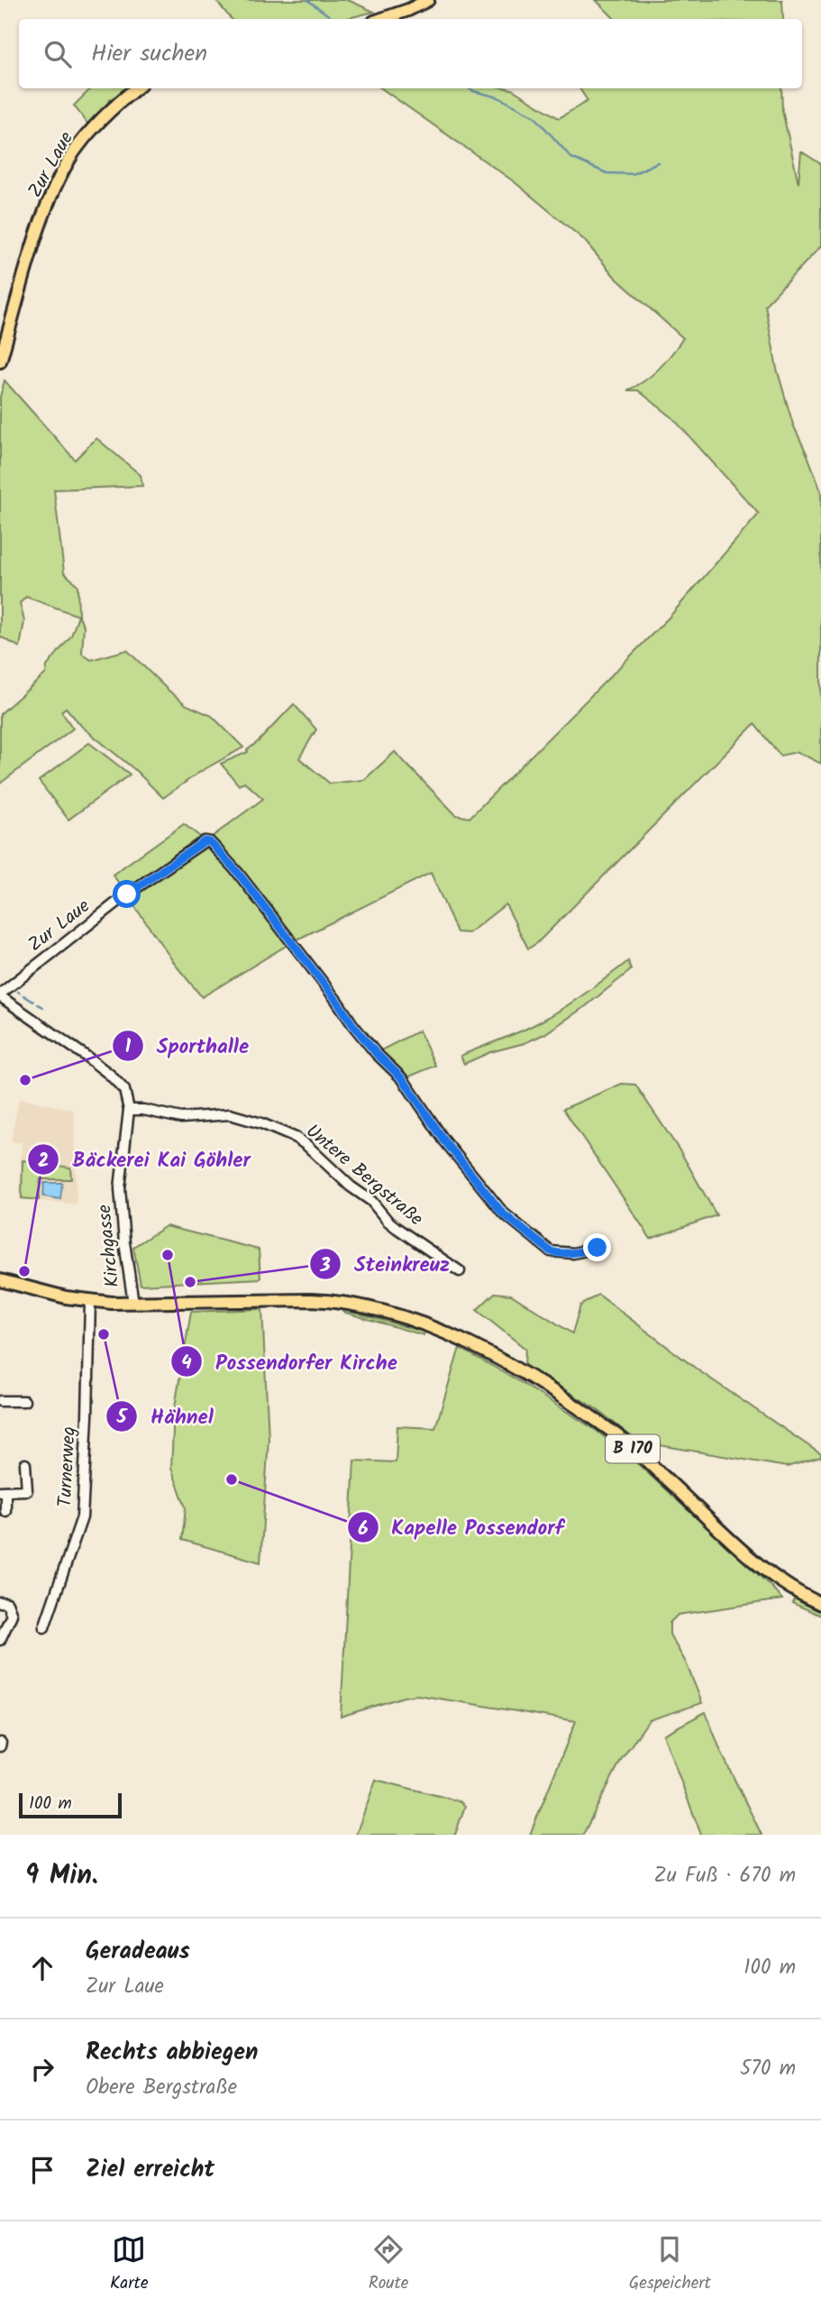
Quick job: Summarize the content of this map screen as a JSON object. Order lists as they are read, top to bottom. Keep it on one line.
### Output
{"streets":{"main road":["Zur Laue","B 170"],"street":["Untere Bergstraße","Kirchgasse","Turnerweg"]},"crossings":[["Untere Bergstraße","Kirchgasse"],["Kirchgasse","B 170"],["B 170","Turnerweg"]],"places":["Sporthalle","Possendorfer Kirche","Bäckerei Kai Göhler","Steinkreuz","Hähnel","Kapelle Possendorf"],"scale_bar":"100 m","page":{"search":"Hier suchen","scale":"100 m","heading":["9 Min.","Zu Fuß · 670 m"],"list":[["Geradeaus","Zur Laue","100 m"],["Rechts abbiegen","Obere Bergstraße","570 m"],"Ziel erreicht"],"nav":["Karte","Route","Gespeichert"]}}
